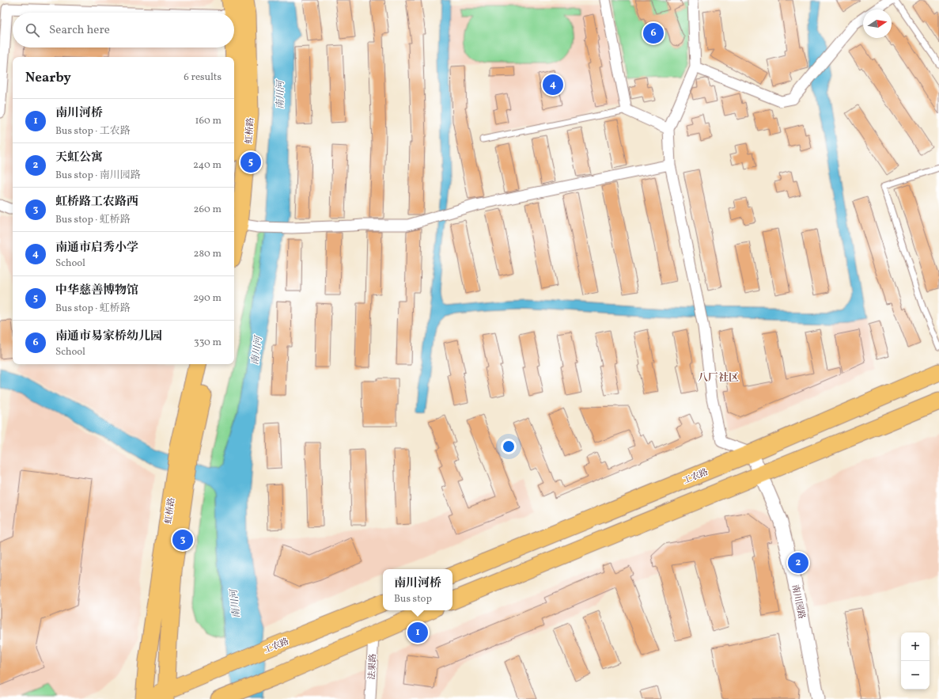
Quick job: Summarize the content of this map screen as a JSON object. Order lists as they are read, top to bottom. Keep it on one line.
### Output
{"streets":{"main road":["虹桥路","工农路"],"street":["南川园路","法果路"]},"crossings":[["虹桥路","工农路"],["工农路","南川园路"]],"districts":["八厂社区"],"water":["南川河"],"north":"right","page":{"search":"Search here","pins":["6","4","5","3","2","1"],"heading":["Nearby","6 results"],"list":[{"mark":"1","name":"南川河桥","note":"Bus stop · 工农路","value":"160 m"},{"mark":"2","name":"天虹公寓","note":"Bus stop · 南川园路","value":"240 m"},{"mark":"3","name":"虹桥路工农路西","note":"Bus stop · 虹桥路","value":"260 m"},{"mark":"4","name":"南通市启秀小学","note":"School","value":"280 m"},{"mark":"5","name":"中华慈善博物馆","note":"Bus stop · 虹桥路","value":"290 m"},{"mark":"6","name":"南通市易家桥幼儿园","note":"School","value":"330 m"}],"popup":["南川河桥","Bus stop"],"map_buttons":["+","−"]}}
